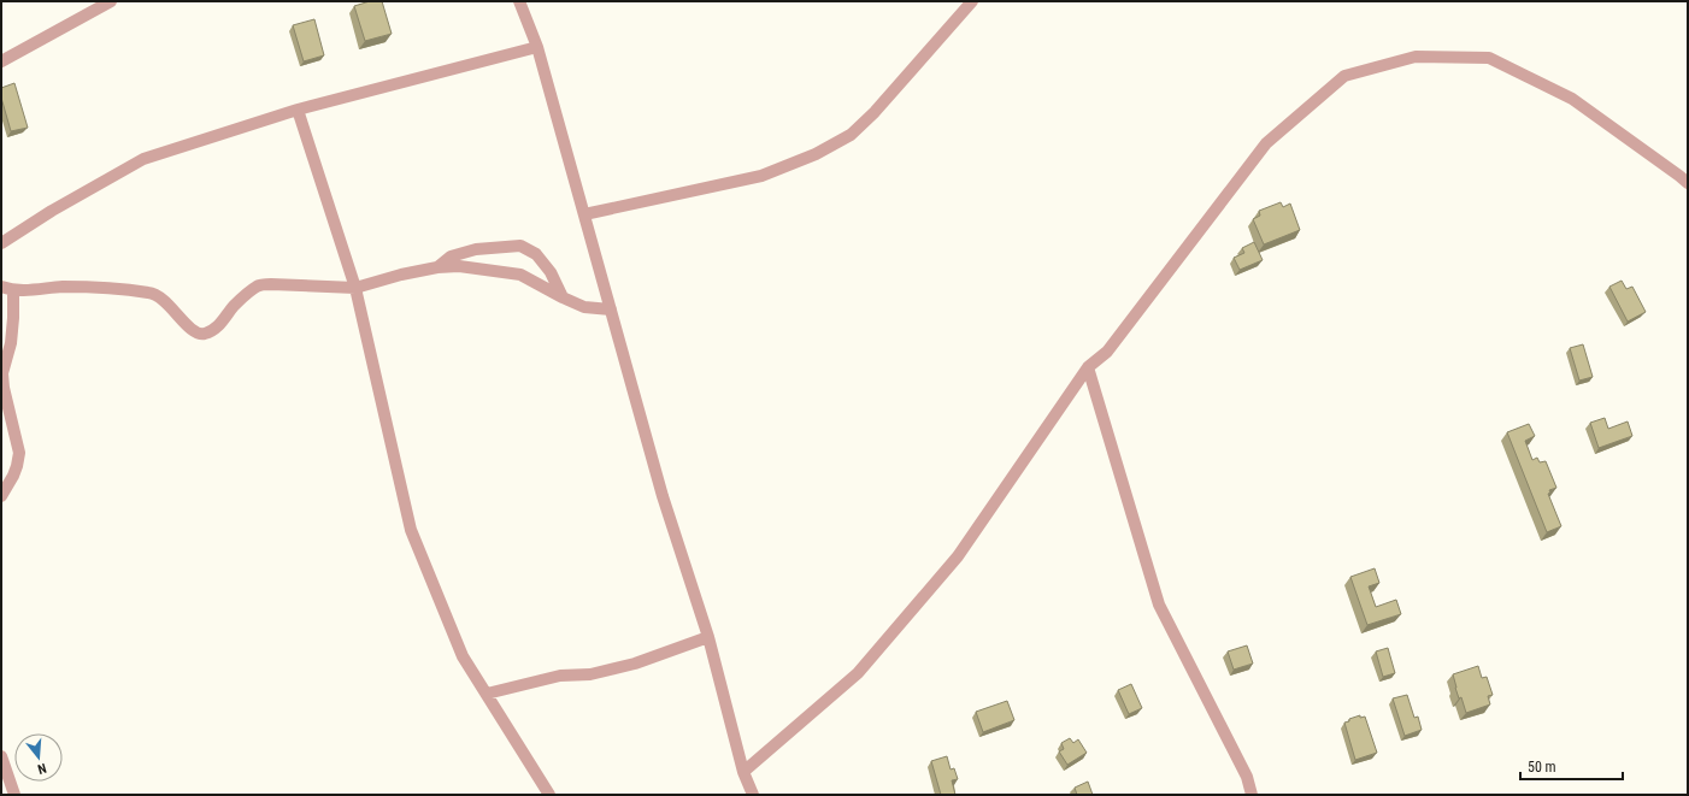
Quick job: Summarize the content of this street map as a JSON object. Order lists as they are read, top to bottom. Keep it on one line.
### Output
{"scale_bar":"50 m","north":"bottom"}
